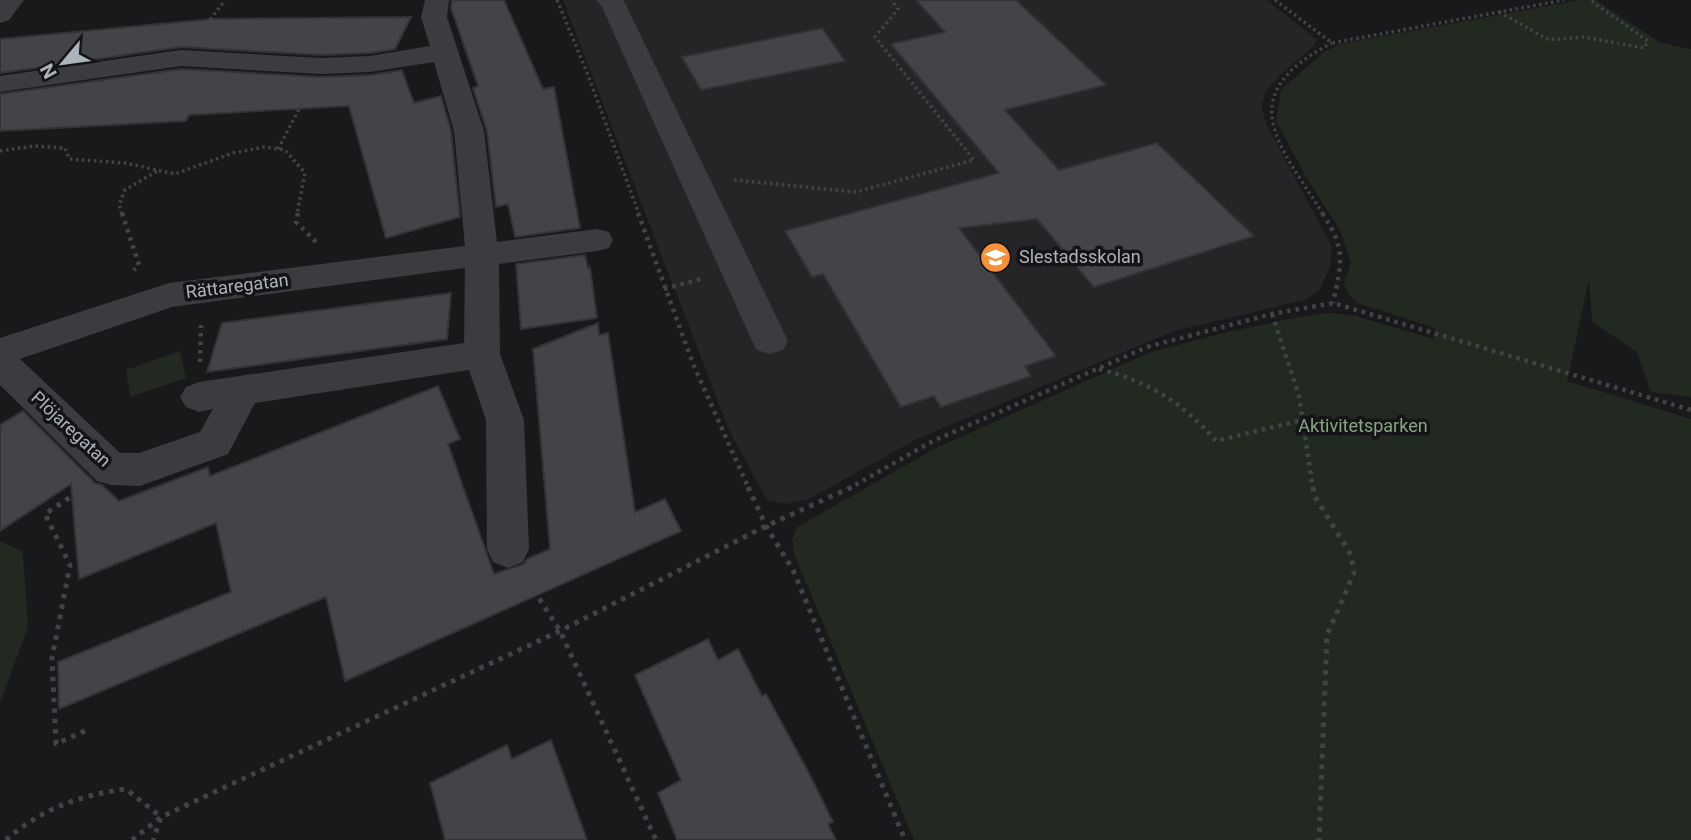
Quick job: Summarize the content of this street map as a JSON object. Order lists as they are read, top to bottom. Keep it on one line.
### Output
{"streets":{"street":["Rättaregatan","Plöjaregatan"]},"parks":["Aktivitetsparken"],"places":{"school or university":["Slestadsskolan"]},"north":"bottom left"}
